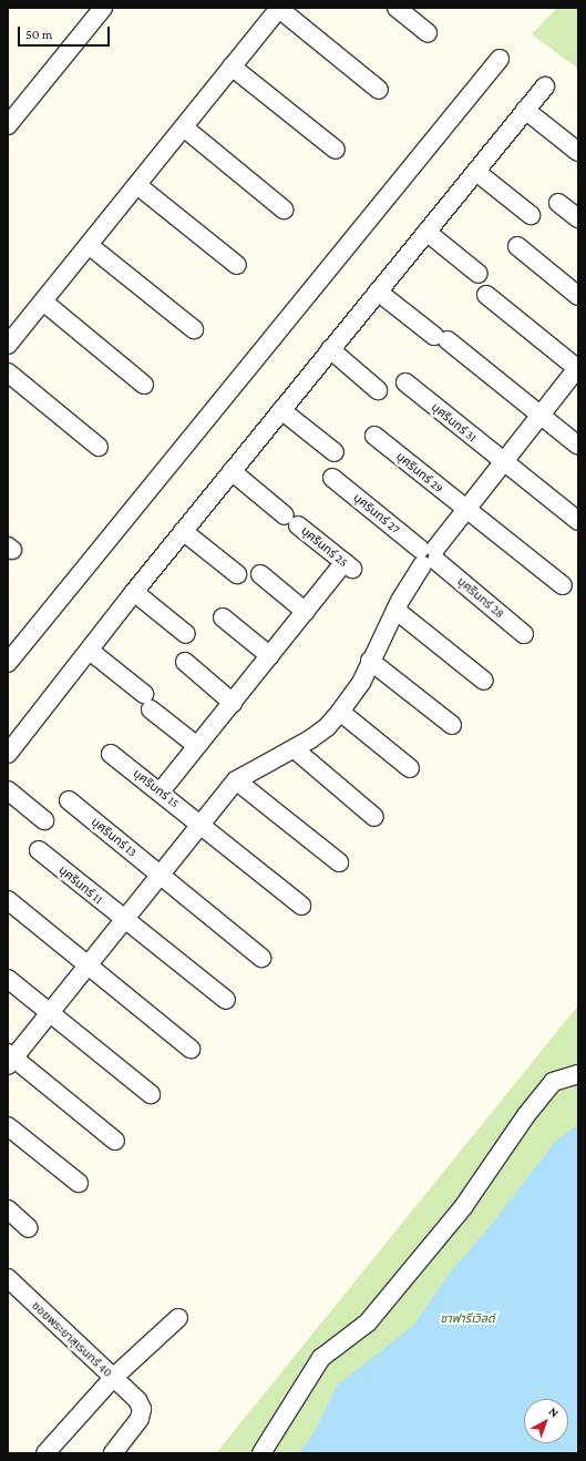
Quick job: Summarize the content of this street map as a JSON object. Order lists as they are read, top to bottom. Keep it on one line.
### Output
{"streets":{"street":["บุศรินทร์ 31","บุศรินทร์ 29","บุศรินทร์ 27","บุศรินทร์ 25","บุศรินทร์ 28","บุศรินทร์ 15","บุศรินทร์ 13","บุศรินทร์ 11","ซอยพระยาสุเรนทร์ 40"]},"crossings":[["บุศรินทร์ 27","บุศรินทร์ 28"]],"parks":["ซาฟารีเวิลด์"],"scale_bar":"50 m","north":"top right"}
